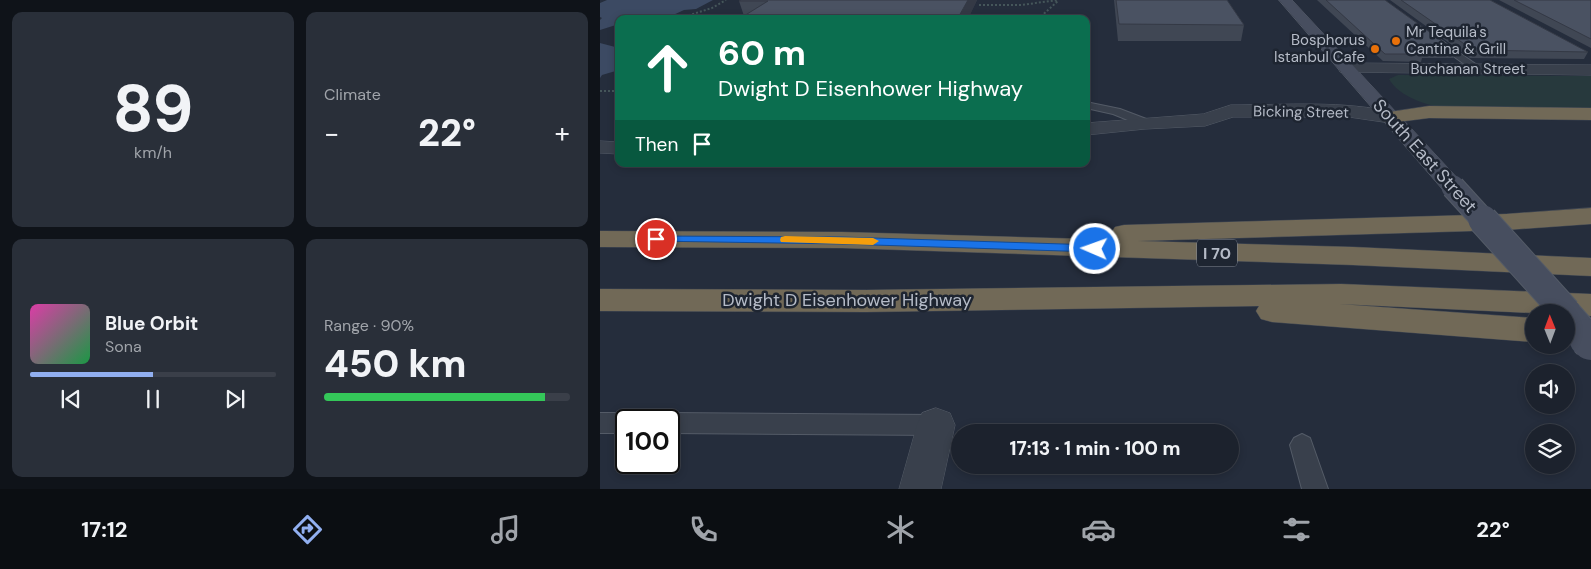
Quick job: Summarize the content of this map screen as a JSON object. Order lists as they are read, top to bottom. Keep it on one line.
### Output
{"streets":{"highway":["I 70","Dwight D Eisenhower Highway"],"main road":["South East Street"],"street":["Buchanan Street","Bicking Street"]},"crossings":[["Buchanan Street","South East Street"],["Bicking Street","South East Street"]],"places":["Mr Tequila's Cantina & Grill","Bosphorus Istanbul Cafe"],"north":"top","page":{"tile":[["89","km/h"],"Climate",["Range · 90%","450 km"]],"turn":["60 m","Dwight D Eisenhower Highway"],"heat":["−","22°","+"],"then":"Then","song":["Blue Orbit","Sona"],"limit":"100","trip":"17:13 · 1 min · 100 m","tabs":["17:12","22°"]}}
